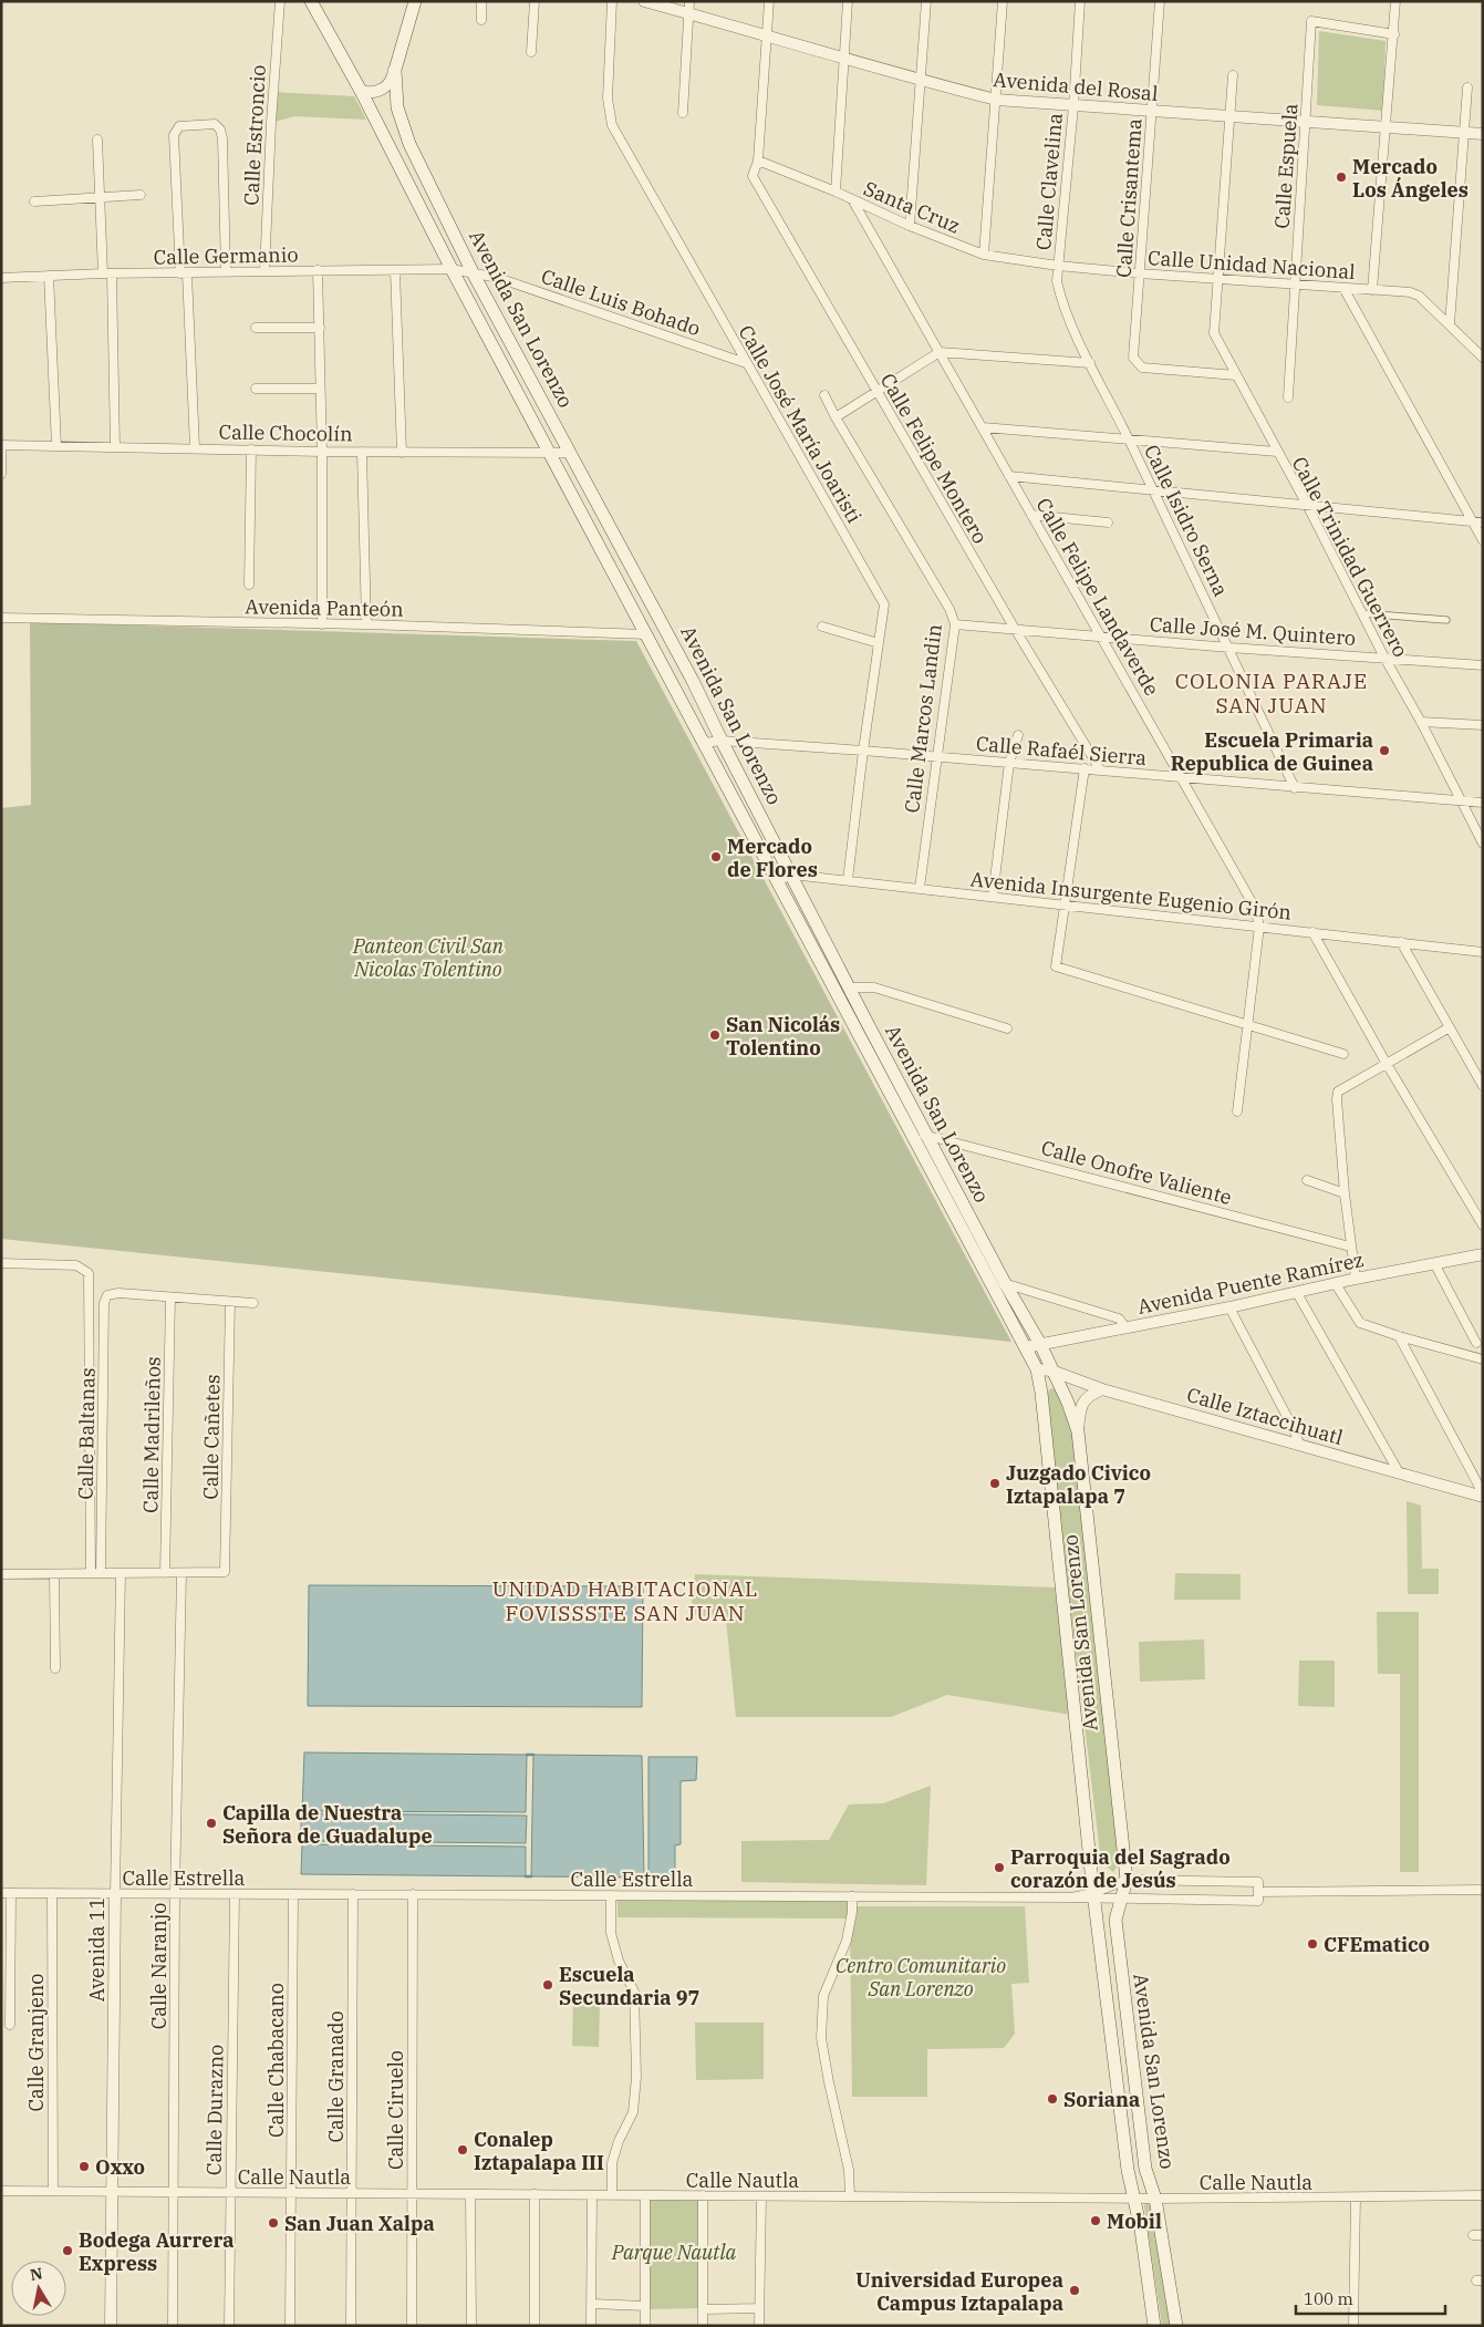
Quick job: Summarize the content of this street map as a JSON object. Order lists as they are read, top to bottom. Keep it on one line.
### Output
{"streets":{"main road":["Avenida San Lorenzo"],"street":["Avenida del Rosal","Calle Estroncio","Calle Espuela","Calle Clavelina","Calle Crisantema","Santa Cruz","Calle Germanio","Calle Unidad Nacional","Calle Luis Bohado","Calle José María Joaristi","Calle Chocolín","Calle Felipe Montero","Calle Isidro Serna","Calle Trinidad Guerrero","Calle Felipe Landaverde","Avenida Panteón","Calle José M. Quintero","Calle Marcos Landin","Calle Rafaél Sierra","Avenida Insurgente Eugenio Girón","Calle Onofre Valiente","Avenida Puente Ramírez","Calle Iztaccihuatl","Calle Baltanas","Calle Madrileños","Calle Cañetes","Calle Estrella","Avenida 11","Calle Naranjo","Calle Granjeno","Calle Chabacano","Calle Granado","Calle Durazno","Calle Ciruelo","Calle Nautla"]},"crossings":[["Avenida del Rosal","Calle Espuela"],["Avenida del Rosal","Calle Clavelina"],["Avenida del Rosal","Calle Crisantema"],["Avenida del Rosal","Calle Felipe Montero"],["Avenida del Rosal","Calle Trinidad Guerrero"],["Calle Estroncio","Calle Germanio"],["Calle Espuela","Calle Unidad Nacional"],["Calle Clavelina","Santa Cruz"],["Calle Clavelina","Calle Unidad Nacional"],["Calle Clavelina","Calle Isidro Serna"],["Calle Crisantema","Calle Unidad Nacional"],["Calle Crisantema","Calle Trinidad Guerrero"],["Santa Cruz","Calle Unidad Nacional"],["Santa Cruz","Calle Felipe Montero"],["Santa Cruz","Calle Isidro Serna"],["Santa Cruz","Calle Felipe Landaverde"],["Calle Germanio","Calle Luis Bohado"],["Calle Germanio","Avenida San Lorenzo"],["Calle Unidad Nacional","Calle Isidro Serna"],["Calle Unidad Nacional","Calle Trinidad Guerrero"],["Calle Luis Bohado","Avenida San Lorenzo"],["Calle Luis Bohado","Calle José María Joaristi"],["Avenida San Lorenzo","Calle Chocolín"],["Avenida San Lorenzo","Avenida Panteón"],["Avenida San Lorenzo","Calle Rafaél Sierra"],["Avenida San Lorenzo","Avenida Insurgente Eugenio Girón"],["Avenida San Lorenzo","Calle Onofre Valiente"],["Avenida San Lorenzo","Avenida Puente Ramírez"],["Avenida San Lorenzo","Calle Iztaccihuatl"],["Avenida San Lorenzo","Calle Estrella"],["Avenida San Lorenzo","Calle Nautla"],["Calle José María Joaristi","Calle Rafaél Sierra"],["Calle José María Joaristi","Avenida Insurgente Eugenio Girón"],["Calle Felipe Montero","Calle José M. Quintero"],["Calle Felipe Montero","Calle Rafaél Sierra"],["Calle Isidro Serna","Calle José M. Quintero"],["Calle Isidro Serna","Calle Rafaél Sierra"],["Calle Trinidad Guerrero","Calle José M. Quintero"],["Calle Trinidad Guerrero","Calle Rafaél Sierra"],["Calle Felipe Landaverde","Calle José M. Quintero"],["Calle Felipe Landaverde","Calle Rafaél Sierra"],["Calle Felipe Landaverde","Avenida Insurgente Eugenio Girón"],["Calle José M. Quintero","Calle Marcos Landin"],["Calle Marcos Landin","Calle Rafaél Sierra"],["Calle Marcos Landin","Avenida Insurgente Eugenio Girón"],["Calle Baltanas","Calle Madrileños"],["Calle Cañetes","Calle Naranjo"],["Calle Estrella","Avenida 11"],["Calle Estrella","Calle Naranjo"],["Calle Estrella","Calle Granjeno"],["Calle Estrella","Calle Chabacano"],["Calle Estrella","Calle Granado"],["Calle Estrella","Calle Durazno"],["Calle Estrella","Calle Ciruelo"],["Avenida 11","Calle Nautla"],["Calle Naranjo","Calle Nautla"],["Calle Granjeno","Calle Nautla"],["Calle Chabacano","Calle Nautla"],["Calle Granado","Calle Nautla"],["Calle Durazno","Calle Nautla"],["Calle Ciruelo","Calle Nautla"]],"districts":["COLONIA PARAJE SAN JUAN","UNIDAD HABITACIONAL FOVISSSTE SAN JUAN"],"parks":["Panteon Civil San Nicolas Tolentino","Centro Comunitario San Lorenzo","Parque Nautla"],"places":["Mercado Los Ángeles","Escuela Primaria Republica de Guinea","Mercado de Flores","San Nicolás Tolentino","Juzgado Civico Iztapalapa 7","Capilla de Nuestra Señora de Guadalupe","Parroquia del Sagrado corazón de Jesús","CFEmatico","Escuela Secundaria 97","Soriana","Conalep Iztapalapa III","Oxxo","Mobil","San Juan Xalpa","Bodega Aurrera Express","Universidad Europea Campus Iztapalapa"],"scale_bar":"100 m","north":"top"}
